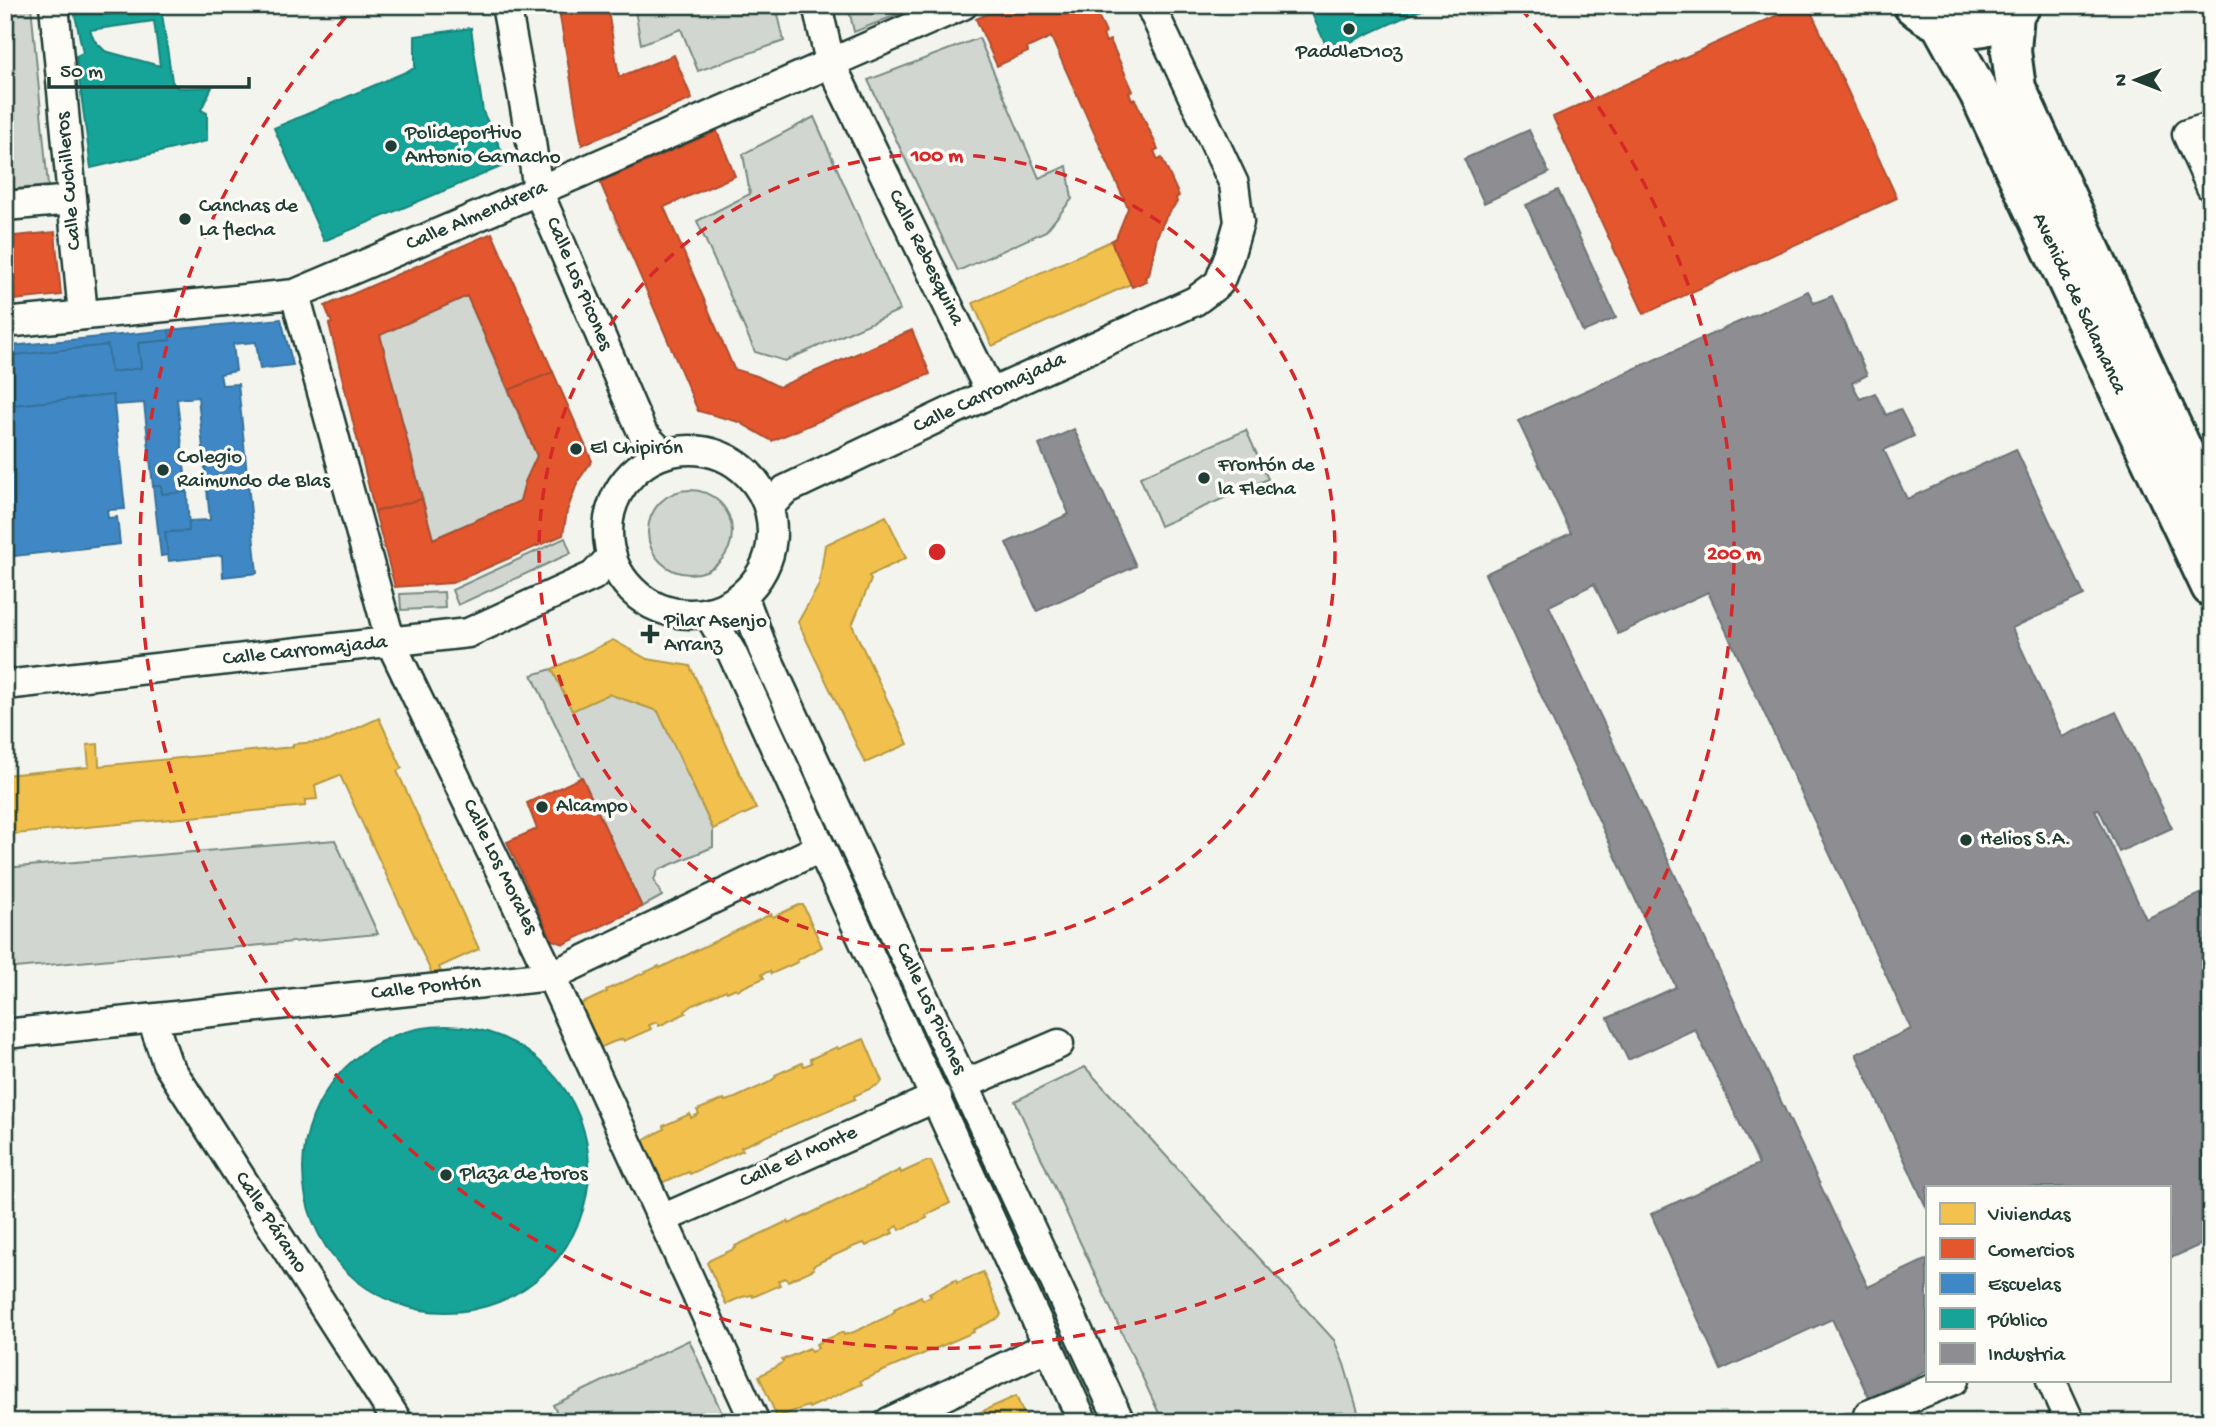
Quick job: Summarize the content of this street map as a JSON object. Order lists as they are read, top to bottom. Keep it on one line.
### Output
{"streets":{"highway":["Avenida de Salamanca"],"street":["Calle Cuchilleros","Calle Almendrera","Calle Rebesquina","Calle Los Picones","Calle Carromajada","Calle Los Morales","Calle Pontón","Calle El Monte","Calle Páramo"]},"crossings":[["Calle Cuchilleros","Calle Almendrera"],["Calle Almendrera","Calle Rebesquina"],["Calle Almendrera","Calle Los Picones"],["Calle Almendrera","Calle Los Morales"],["Calle Rebesquina","Calle Carromajada"],["Calle Los Picones","Calle Carromajada"],["Calle Los Picones","Calle Pontón"],["Calle Los Picones","Calle El Monte"],["Calle Carromajada","Calle Los Morales"],["Calle Los Morales","Calle Pontón"],["Calle Los Morales","Calle El Monte"],["Calle Pontón","Calle Páramo"]],"places":{"other":["PaddleD10z","Polideportivo Antonio Garnacho","Canchas de La flecha","El Chipirón","Colegio Raimundo de Blas","Frontón de la Flecha","Alcampo","Helios S.A.","Plaza de toros"],"health":["Pilar Asenjo Arranz"]},"legend":["Viviendas","Comercios","Escuelas","Público","Industria"],"scale_bar":"50 m","north":"left","rings":["100 m","200 m"]}
